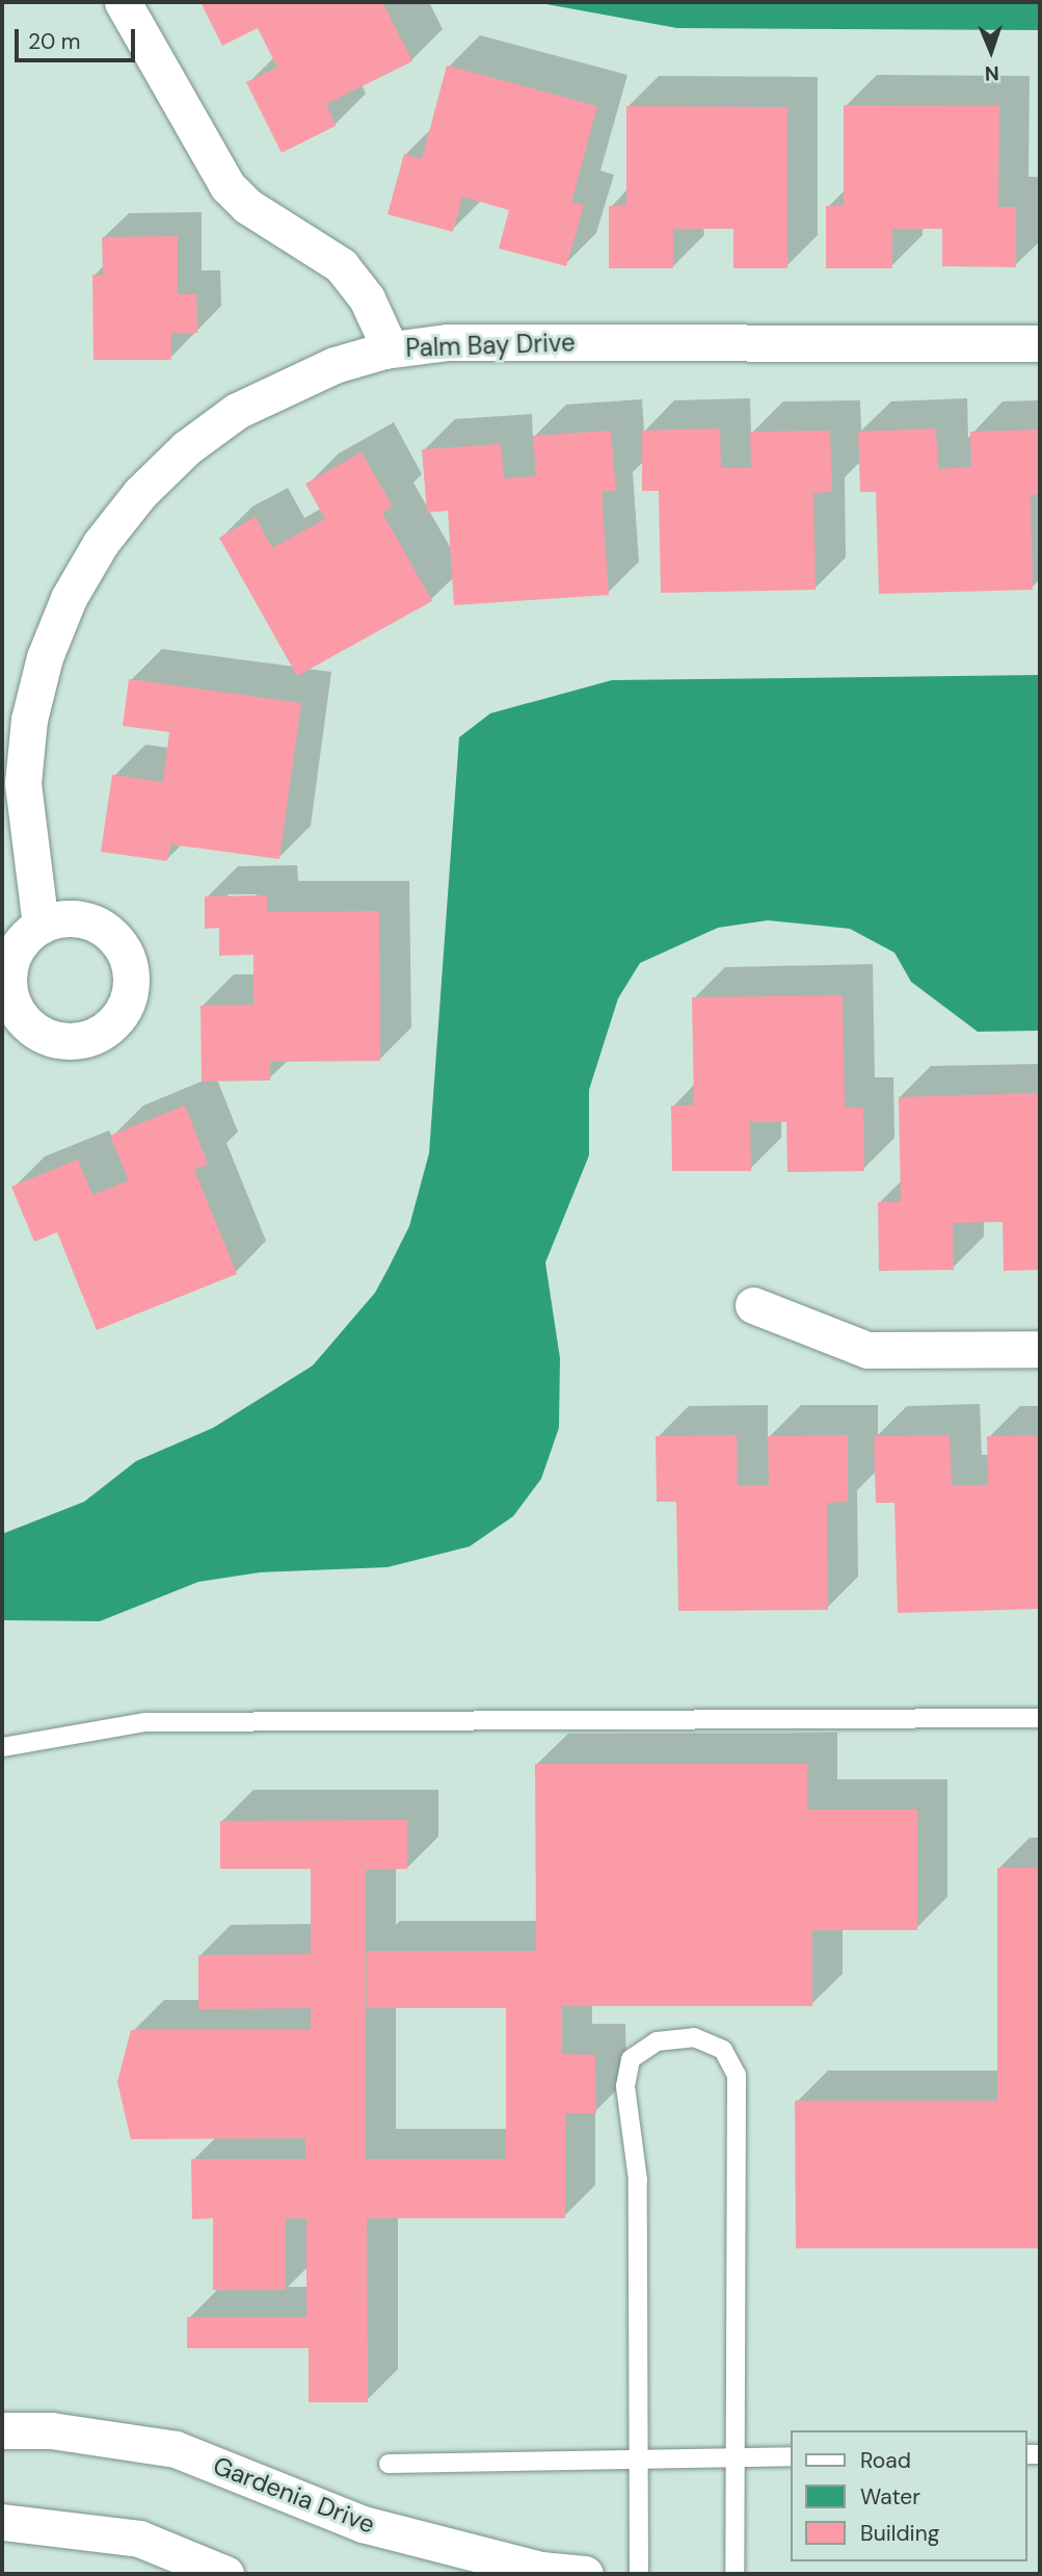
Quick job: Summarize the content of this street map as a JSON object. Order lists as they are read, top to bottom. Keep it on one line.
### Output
{"streets":{"street":["Palm Bay Drive","Gardenia Drive"]},"legend":["Road","Water","Building"],"scale_bar":"20 m","north":"bottom"}
